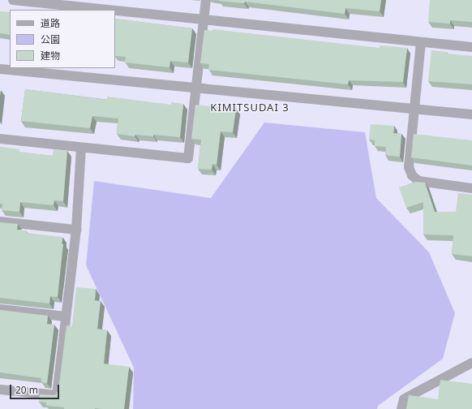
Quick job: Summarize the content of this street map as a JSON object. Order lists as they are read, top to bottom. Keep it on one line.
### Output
{"districts":["KIMITSUDAI 3"],"legend":["道路","公園","建物"],"scale_bar":"20 m"}
